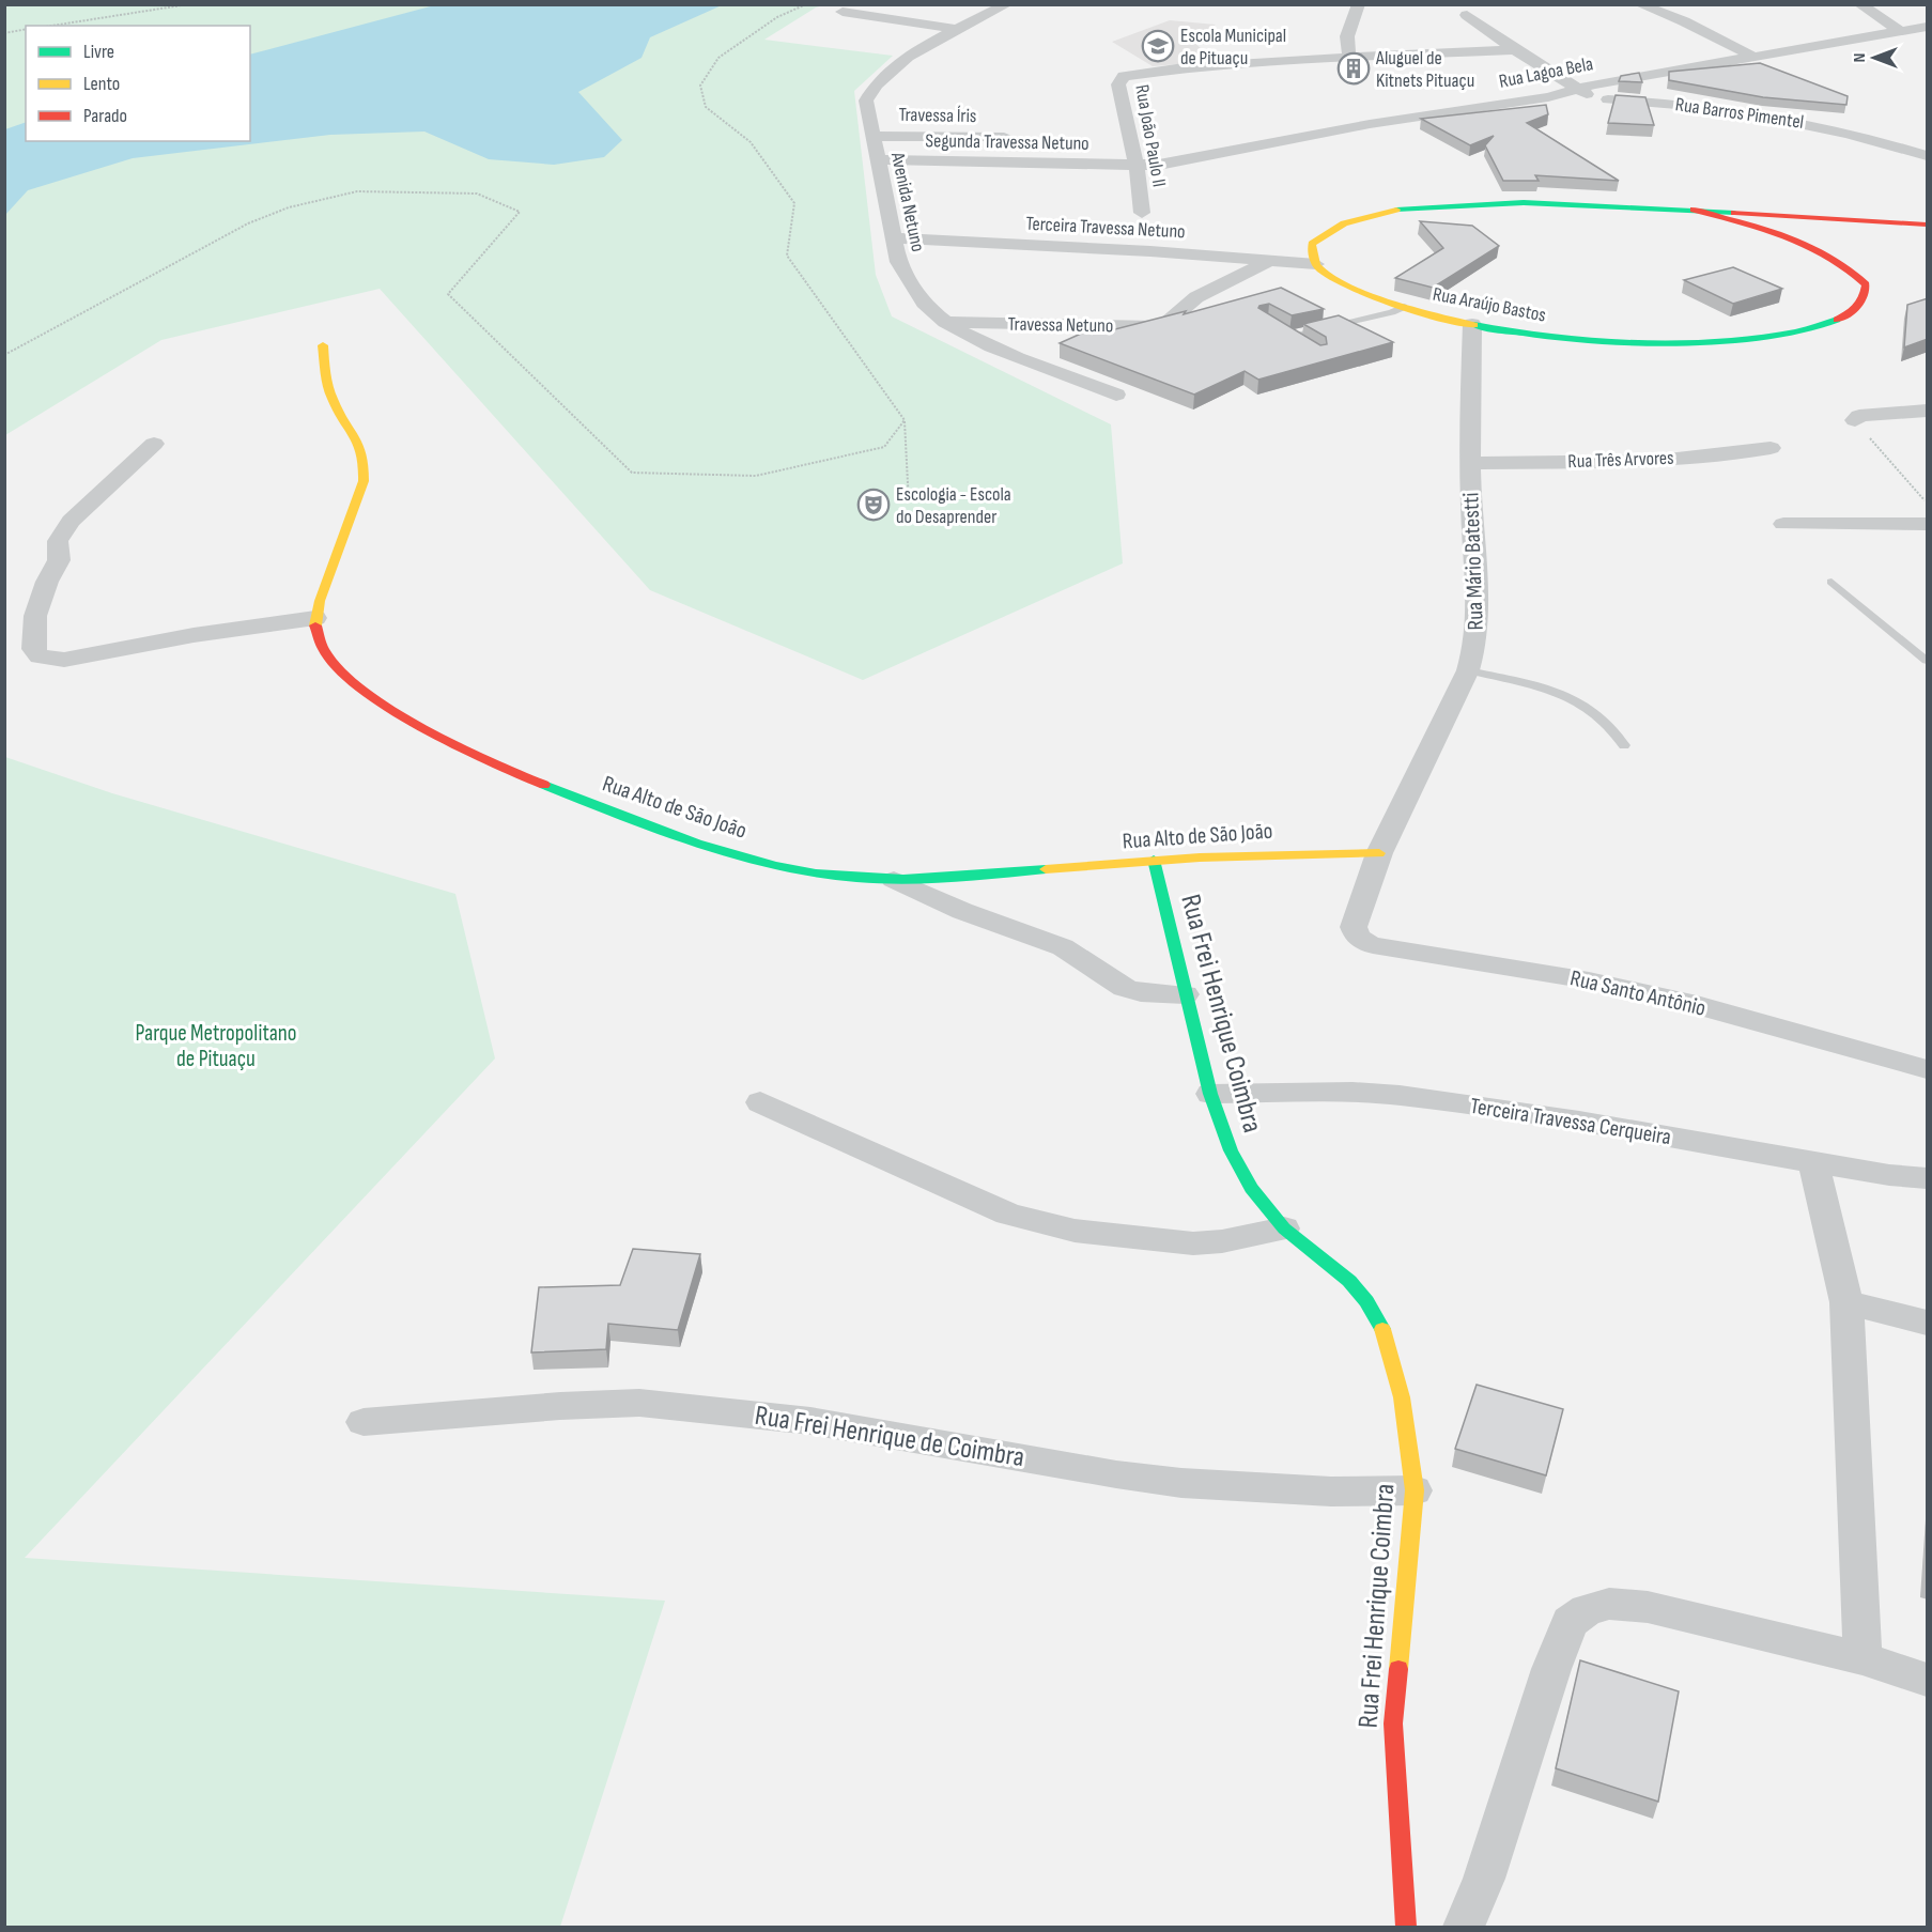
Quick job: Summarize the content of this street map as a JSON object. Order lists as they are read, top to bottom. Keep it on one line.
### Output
{"streets":{"street":["Rua Lagoa Bela","Rua Barros Pimentel","Travessa Íris","Rua João Paulo II","Segunda Travessa Netuno","Avenida Netuno","Terceira Travessa Netuno","Rua Araújo Bastos","Travessa Netuno","Rua Três Arvores","Rua Mário Batestti","Rua Alto de São João","Rua Santo Antônio","Rua Frei Henrique Coimbra","Terceira Travessa Cerqueira","Rua Frei Henrique de Coimbra"]},"crossings":[["Rua Lagoa Bela","Rua Barros Pimentel"],["Rua Lagoa Bela","Rua João Paulo II"],["Rua Lagoa Bela","Segunda Travessa Netuno"],["Travessa Íris","Avenida Netuno"],["Rua João Paulo II","Segunda Travessa Netuno"],["Segunda Travessa Netuno","Avenida Netuno"],["Avenida Netuno","Terceira Travessa Netuno"],["Avenida Netuno","Travessa Netuno"],["Terceira Travessa Netuno","Rua Araújo Bastos"],["Terceira Travessa Netuno","Travessa Netuno"],["Rua Araújo Bastos","Rua Mário Batestti"],["Rua Três Arvores","Rua Mário Batestti"],["Rua Mário Batestti","Rua Alto de São João"],["Rua Mário Batestti","Rua Santo Antônio"],["Rua Alto de São João","Rua Frei Henrique Coimbra"],["Rua Frei Henrique Coimbra","Terceira Travessa Cerqueira"],["Rua Frei Henrique Coimbra","Rua Frei Henrique de Coimbra"]],"parks":["Parque Metropolitano de Pituaçu"],"places":{"school or university":["Escola Municipal de Pituaçu"],"building":["Aluguel de Kitnets Pituaçu"],"theatre":["Escologia - Escola do Desaprender"]},"legend":["Livre","Lento","Parado"],"north":"left"}
